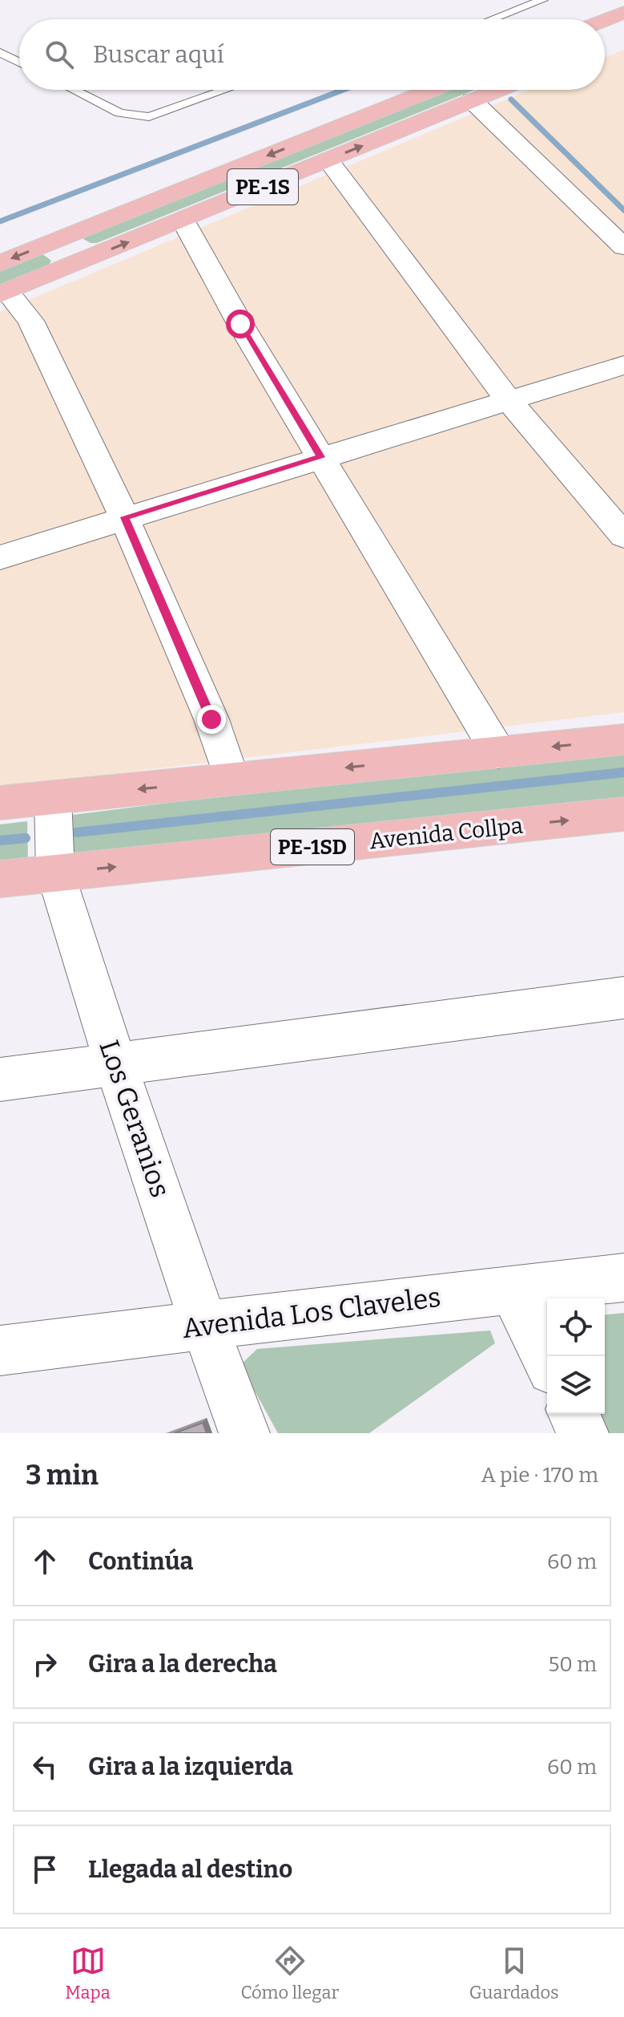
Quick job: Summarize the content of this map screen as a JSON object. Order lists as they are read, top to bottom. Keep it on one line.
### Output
{"streets":{"highway":["PE-1S","Avenida Collpa","PE-1SD"],"street":["Los Geranios","Avenida Los Claveles"]},"crossings":[["Avenida Collpa","Los Geranios"],["Los Geranios","Avenida Los Claveles"]],"page":{"search":"Buscar aquí","heading":["3 min","A pie · 170 m"],"list":[["Continúa","60 m"],["Gira a la derecha","50 m"],["Gira a la izquierda","60 m"],"Llegada al destino"],"nav":["Mapa","Cómo llegar","Guardados"]}}
